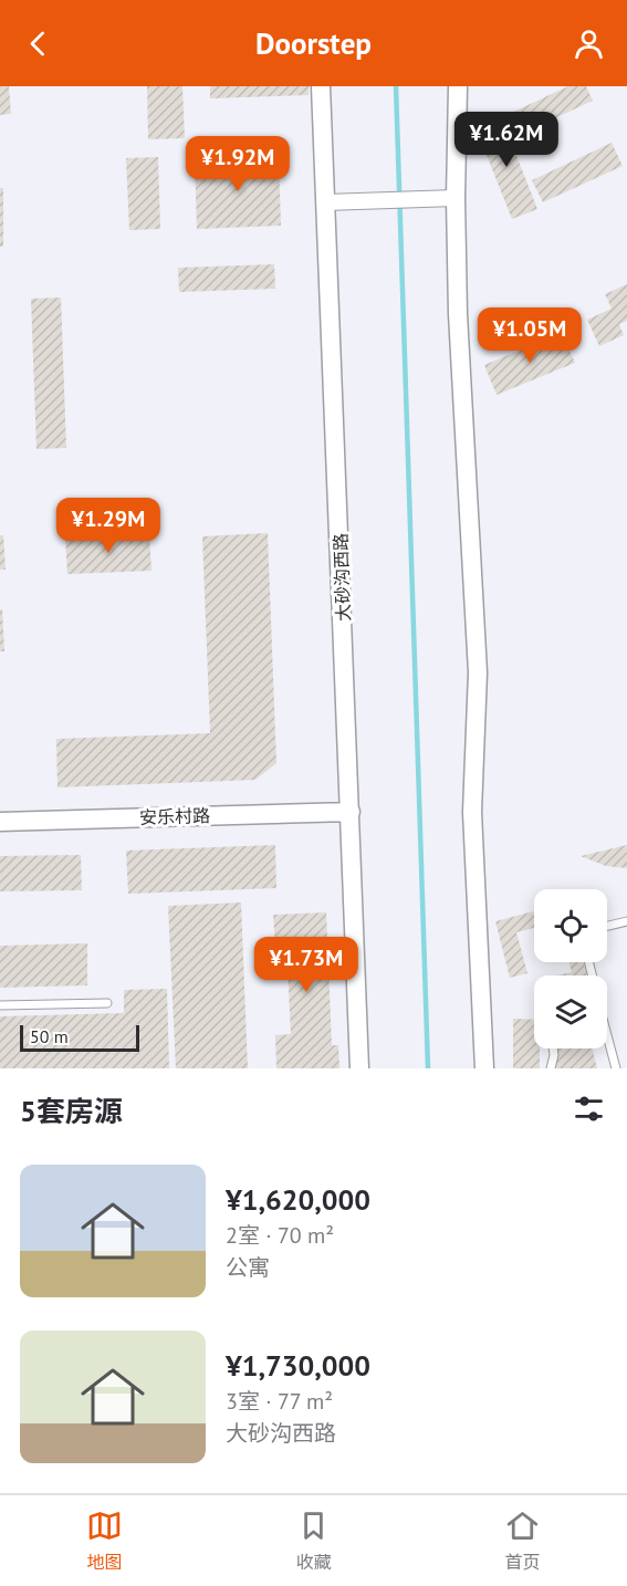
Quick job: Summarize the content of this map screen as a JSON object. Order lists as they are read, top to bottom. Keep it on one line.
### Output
{"streets":{"street":["大砂沟西路","安乐村路"]},"crossings":[["大砂沟西路","安乐村路"]],"scale_bar":"50 m","page":{"header":"Doorstep","price":["¥1.62M","¥1.92M","¥1.05M","¥1.29M","¥1.73M"],"scale":"50 m","heading":"5套房源","list":[{"name":"¥1,620,000","note":"2室 · 70 m² · 公寓"},{"name":"¥1,730,000","note":"3室 · 77 m² · 大砂沟西路"}],"tabs":["地图","收藏","首页"]}}
